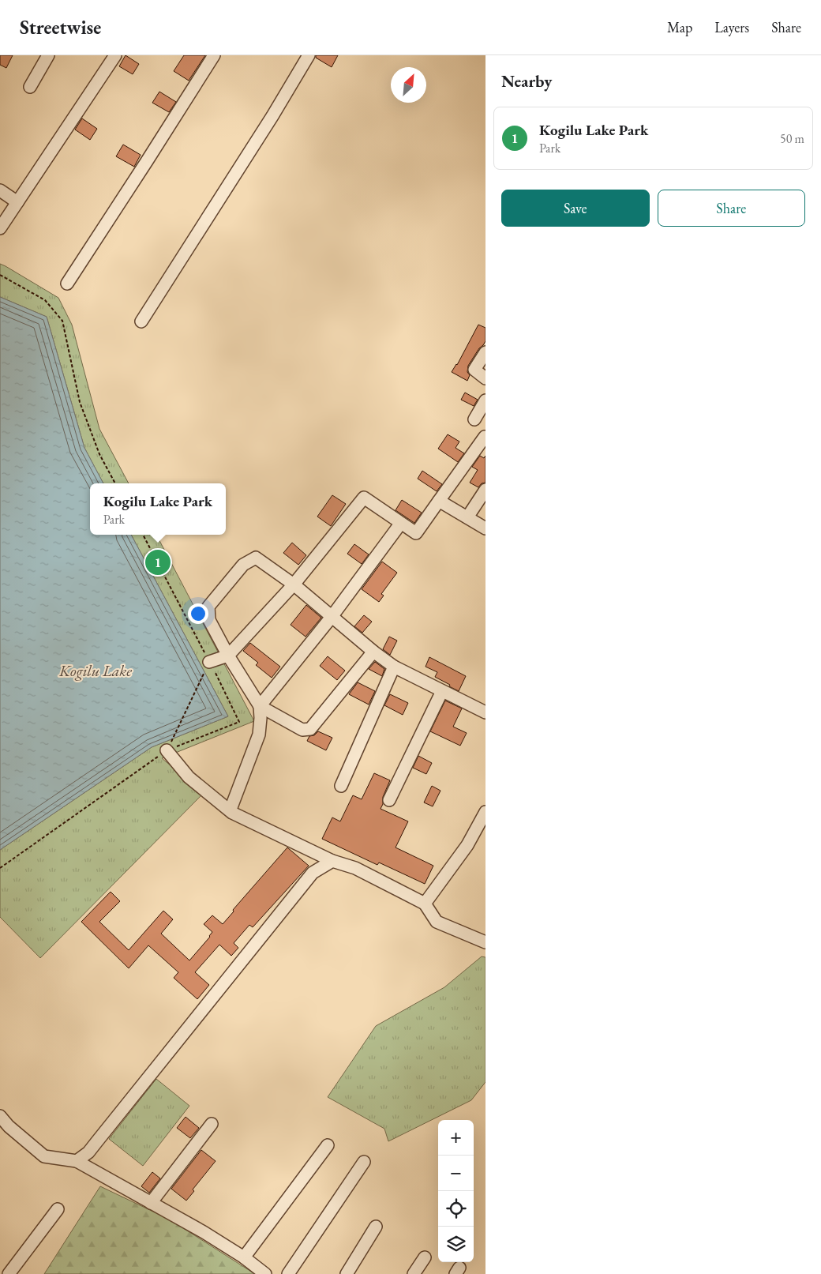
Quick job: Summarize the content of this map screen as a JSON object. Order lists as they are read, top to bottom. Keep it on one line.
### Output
{"water":["Kogilu Lake"],"north":"top right","page":{"header":"Streetwise","nav":["Map","Layers","Share"],"heading":"Nearby","list":[{"mark":"1","name":"Kogilu Lake Park","note":"Park","value":"50 m"}],"buttons":["Save","Share"],"popup":["Kogilu Lake Park","Park"],"pins":"1","map_buttons":["+","−"]}}
